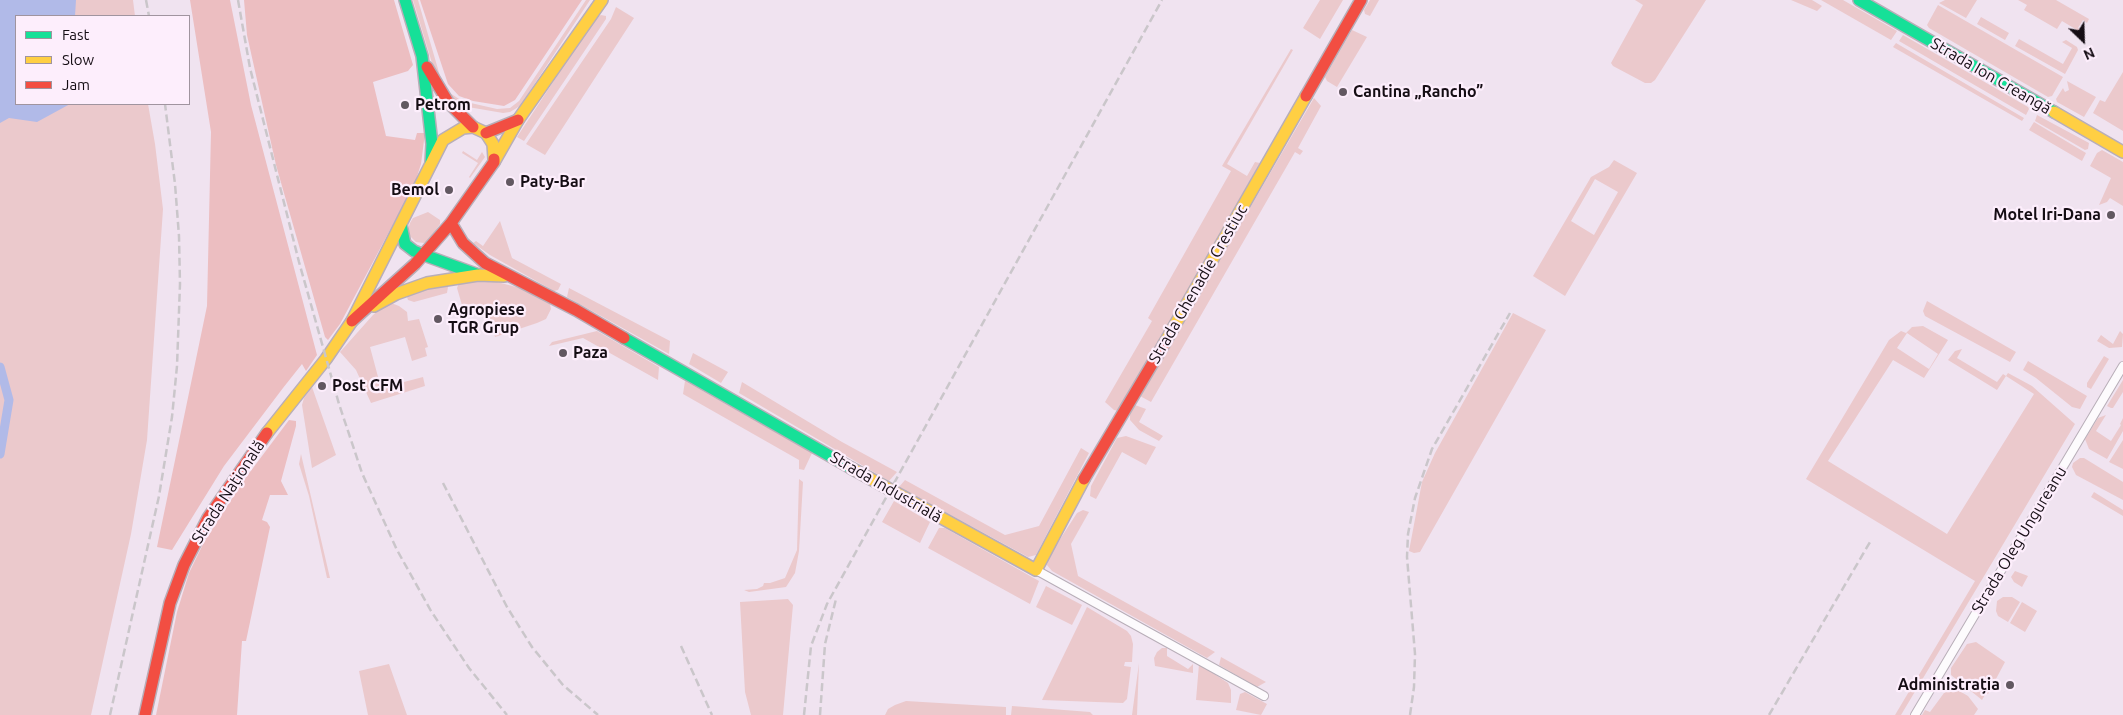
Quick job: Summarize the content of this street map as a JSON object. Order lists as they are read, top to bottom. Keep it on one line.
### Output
{"streets":{"street":["Strada Ion Creangă","Strada Ghenadie Crestiuc","Strada Industrială","Strada Națională","Strada Oleg Ungureanu"]},"crossings":[["Strada Ghenadie Crestiuc","Strada Industrială"],["Strada Industrială","Strada Națională"]],"places":["Cantina „Rancho”","Petrom","Paty-Bar","Bemol","Motel Iri-Dana","Agropiese TGR Grup","Paza","Post CFM","Administrația"],"legend":["Fast","Slow","Jam"],"north":"bottom right"}
